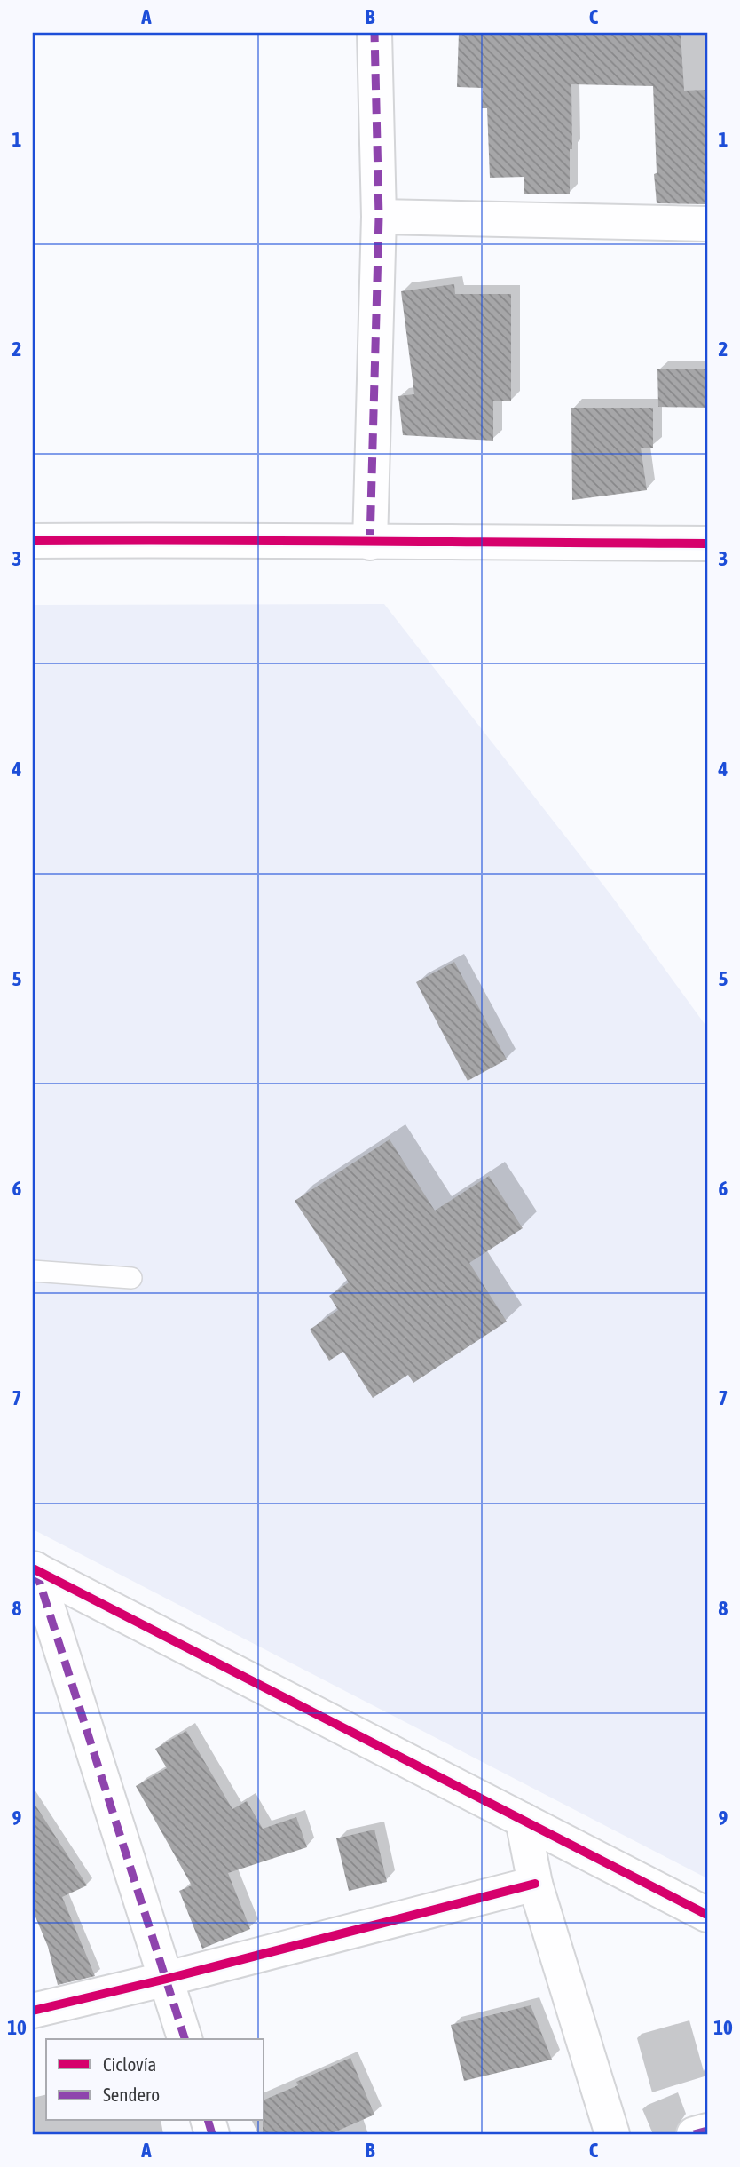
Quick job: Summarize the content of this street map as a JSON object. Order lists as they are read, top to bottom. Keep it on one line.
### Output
{"legend":["Ciclovía","Sendero"],"grid":{"columns":["A","B","C"],"rows":["1","2","3","4","5","6","7","8","9","10"]}}
